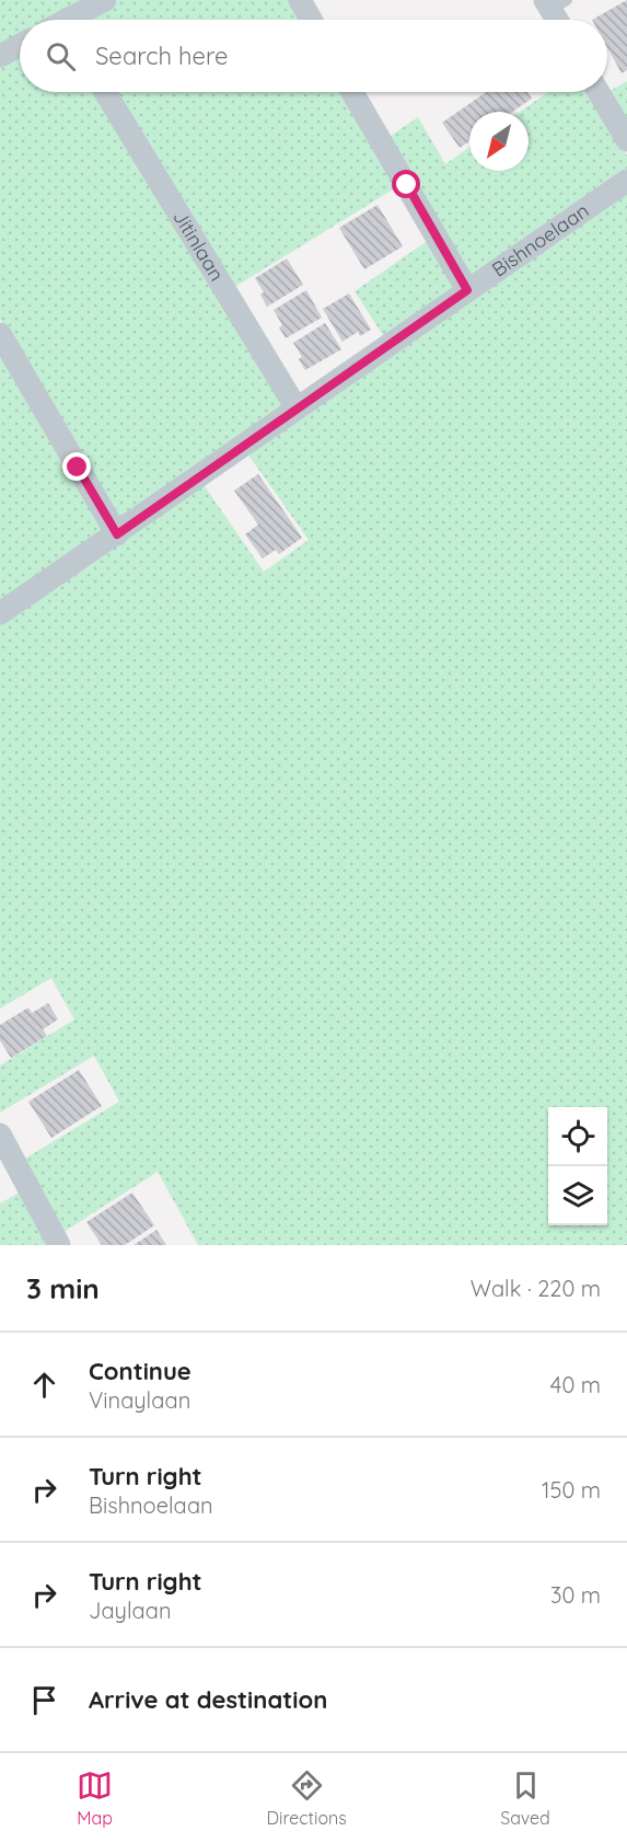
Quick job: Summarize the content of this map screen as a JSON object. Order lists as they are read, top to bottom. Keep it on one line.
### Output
{"streets":{"street":["Bishnoelaan","Jitinlaan"]},"crossings":[["Bishnoelaan","Jitinlaan"]],"north":"bottom left","page":{"search":"Search here","heading":["3 min","Walk · 220 m"],"list":[["Continue","Vinaylaan","40 m"],["Turn right","Bishnoelaan","150 m"],["Turn right","Jaylaan","30 m"],"Arrive at destination"],"nav":["Map","Directions","Saved"]}}
